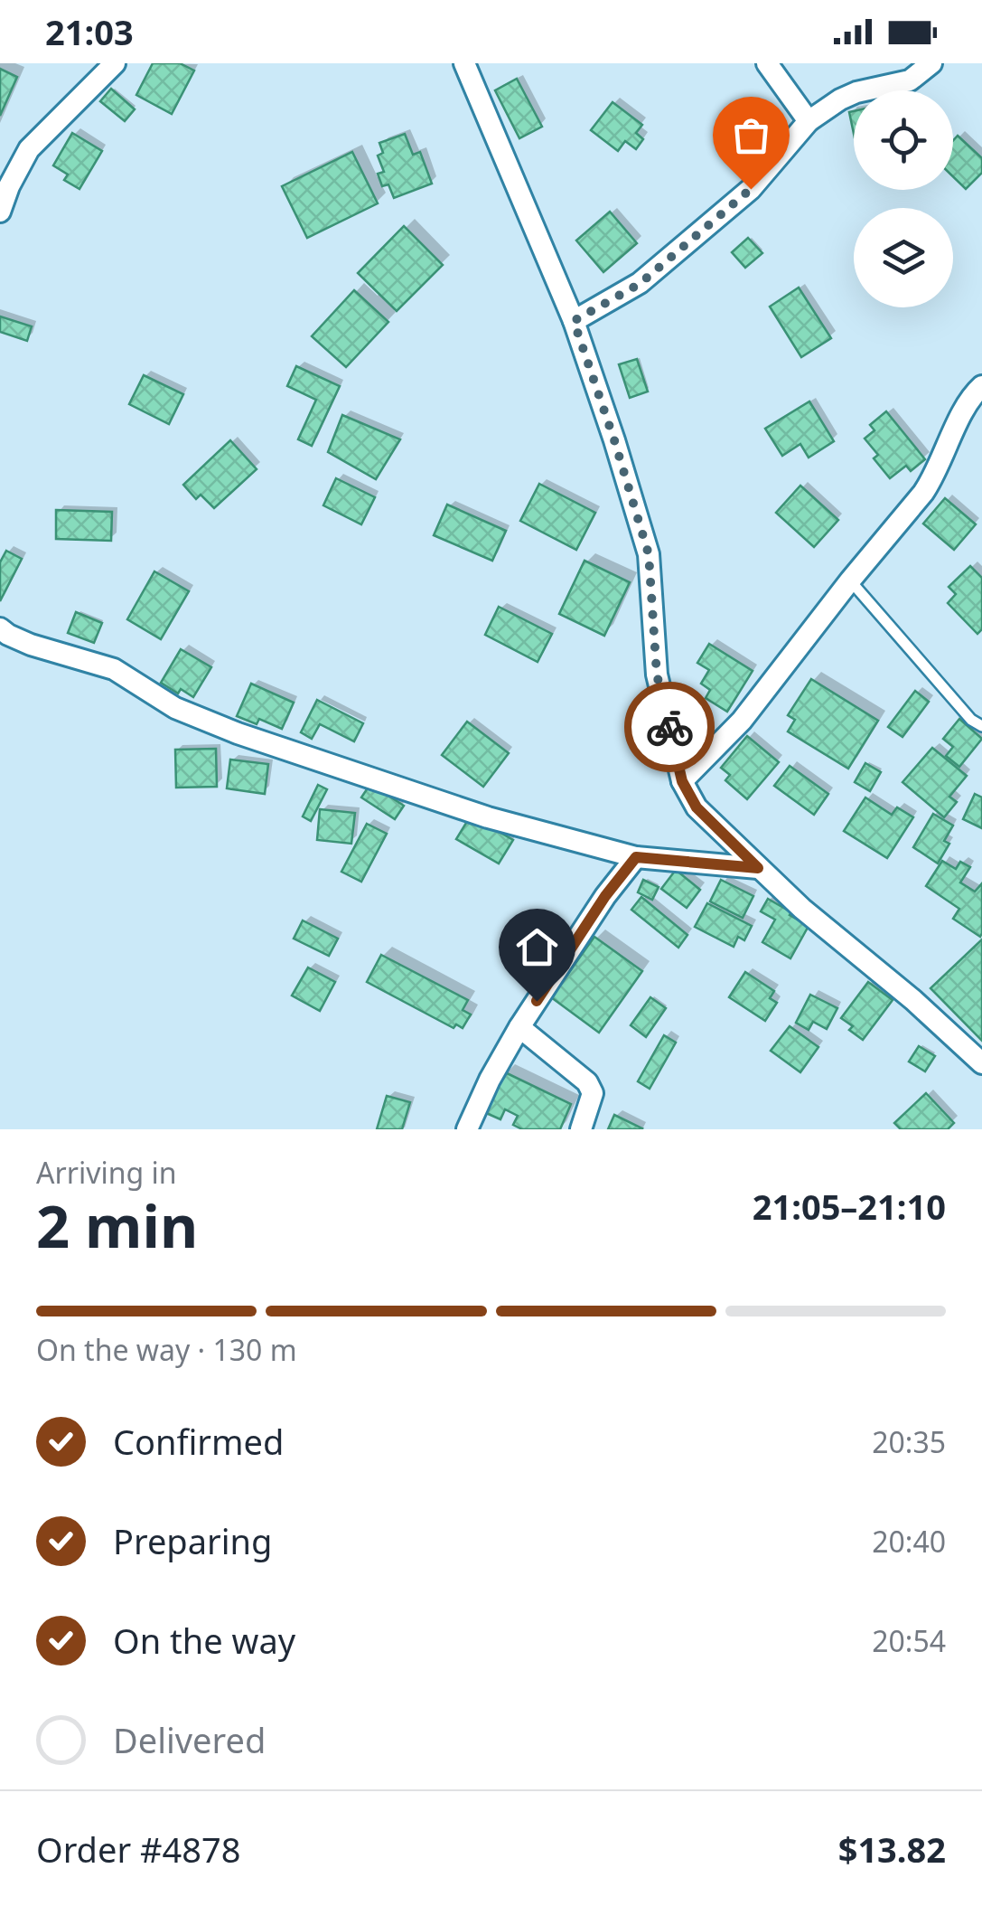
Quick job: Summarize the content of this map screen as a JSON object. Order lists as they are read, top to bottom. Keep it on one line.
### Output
{"page":{"status":"21:03","heading":["2 min","Arriving in","21:05–21:10"],"panel":["Order #4878","$13.82"],"bar":"On the way · 130 m","list":[["Confirmed","20:35"],["Preparing","20:40"],["On the way","20:54"],"Delivered"]}}
